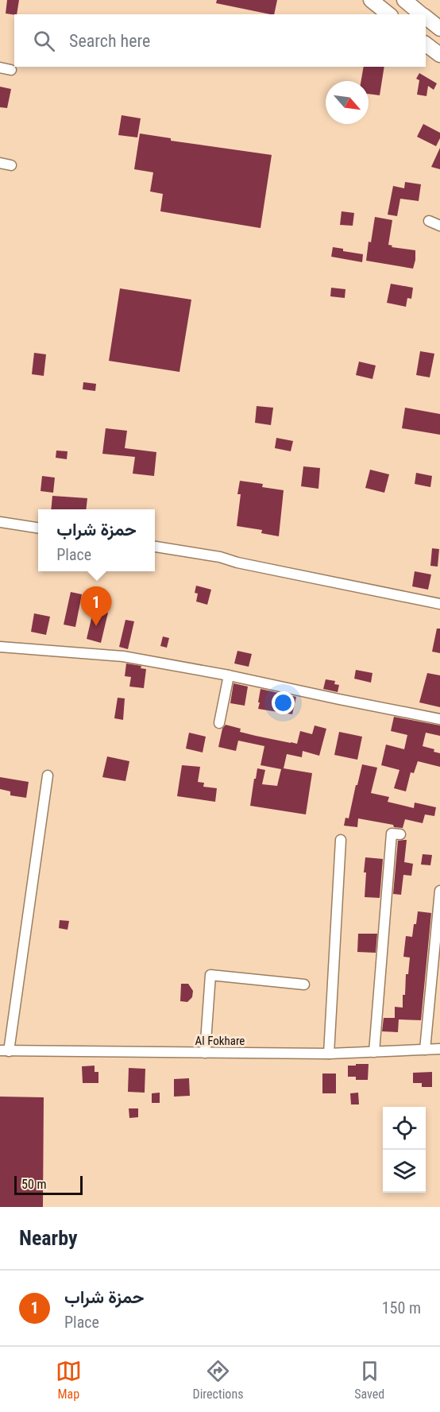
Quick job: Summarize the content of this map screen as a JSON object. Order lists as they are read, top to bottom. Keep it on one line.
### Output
{"streets":{"street":["Al Fokhare"]},"scale_bar":"50 m","north":"bottom right","page":{"search":"Search here","popup":["حمزة شراب","Place"],"pins":"1","scale":"50 m","heading":"Nearby","list":[{"mark":"1","name":"حمزة شراب","note":"Place","value":"150 m"}],"nav":["Map","Directions","Saved"]}}
